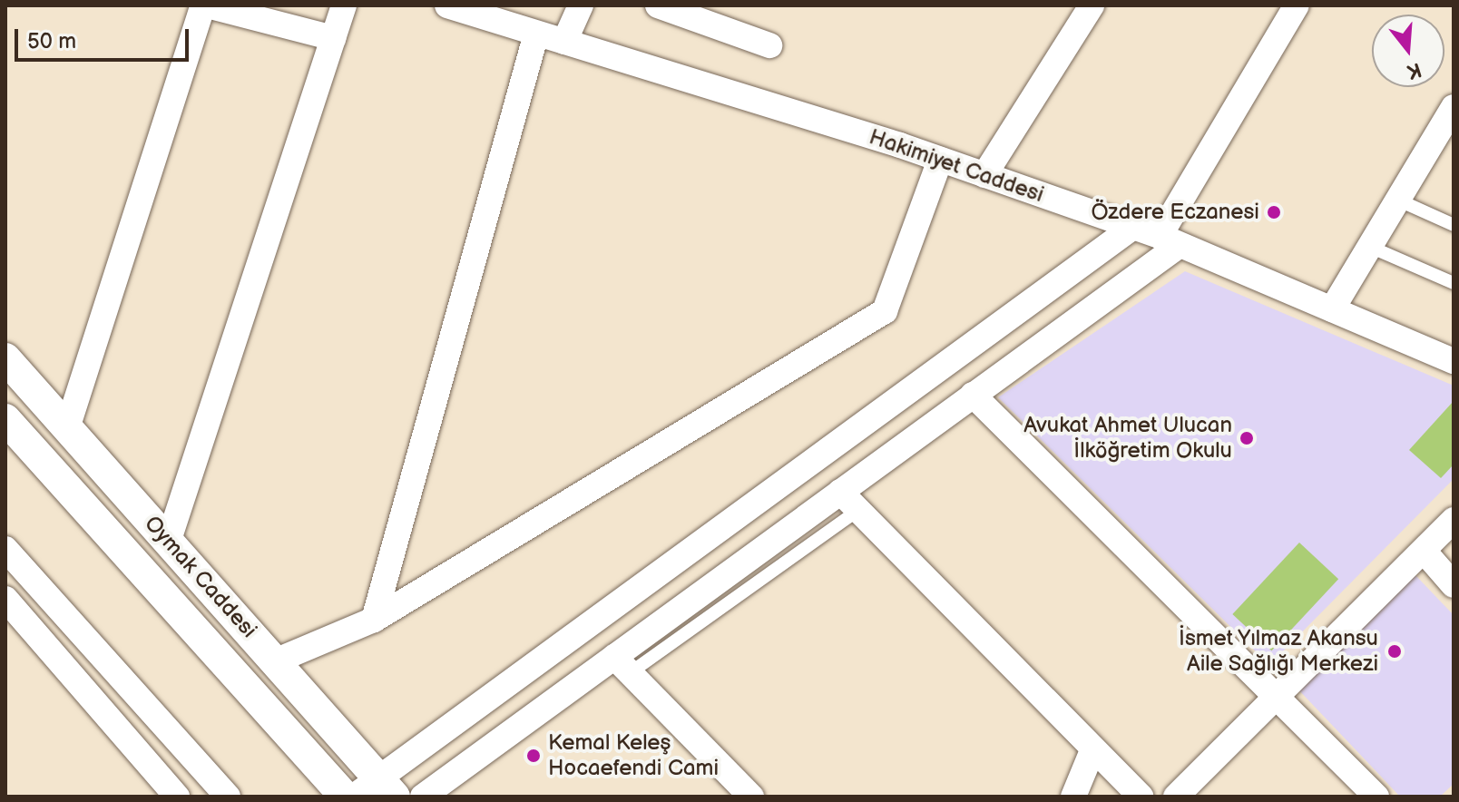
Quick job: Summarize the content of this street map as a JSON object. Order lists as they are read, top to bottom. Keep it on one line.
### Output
{"streets":{"street":["Hakimiyet Caddesi","Oymak Caddesi"]},"places":["Özdere Eczanesi","Avukat Ahmet Ulucan İlköğretim Okulu","İsmet Yılmaz Akansu Aile Sağlığı Merkezi","Kemal Keleş Hocaefendi Cami"],"scale_bar":"50 m","north":"bottom"}
